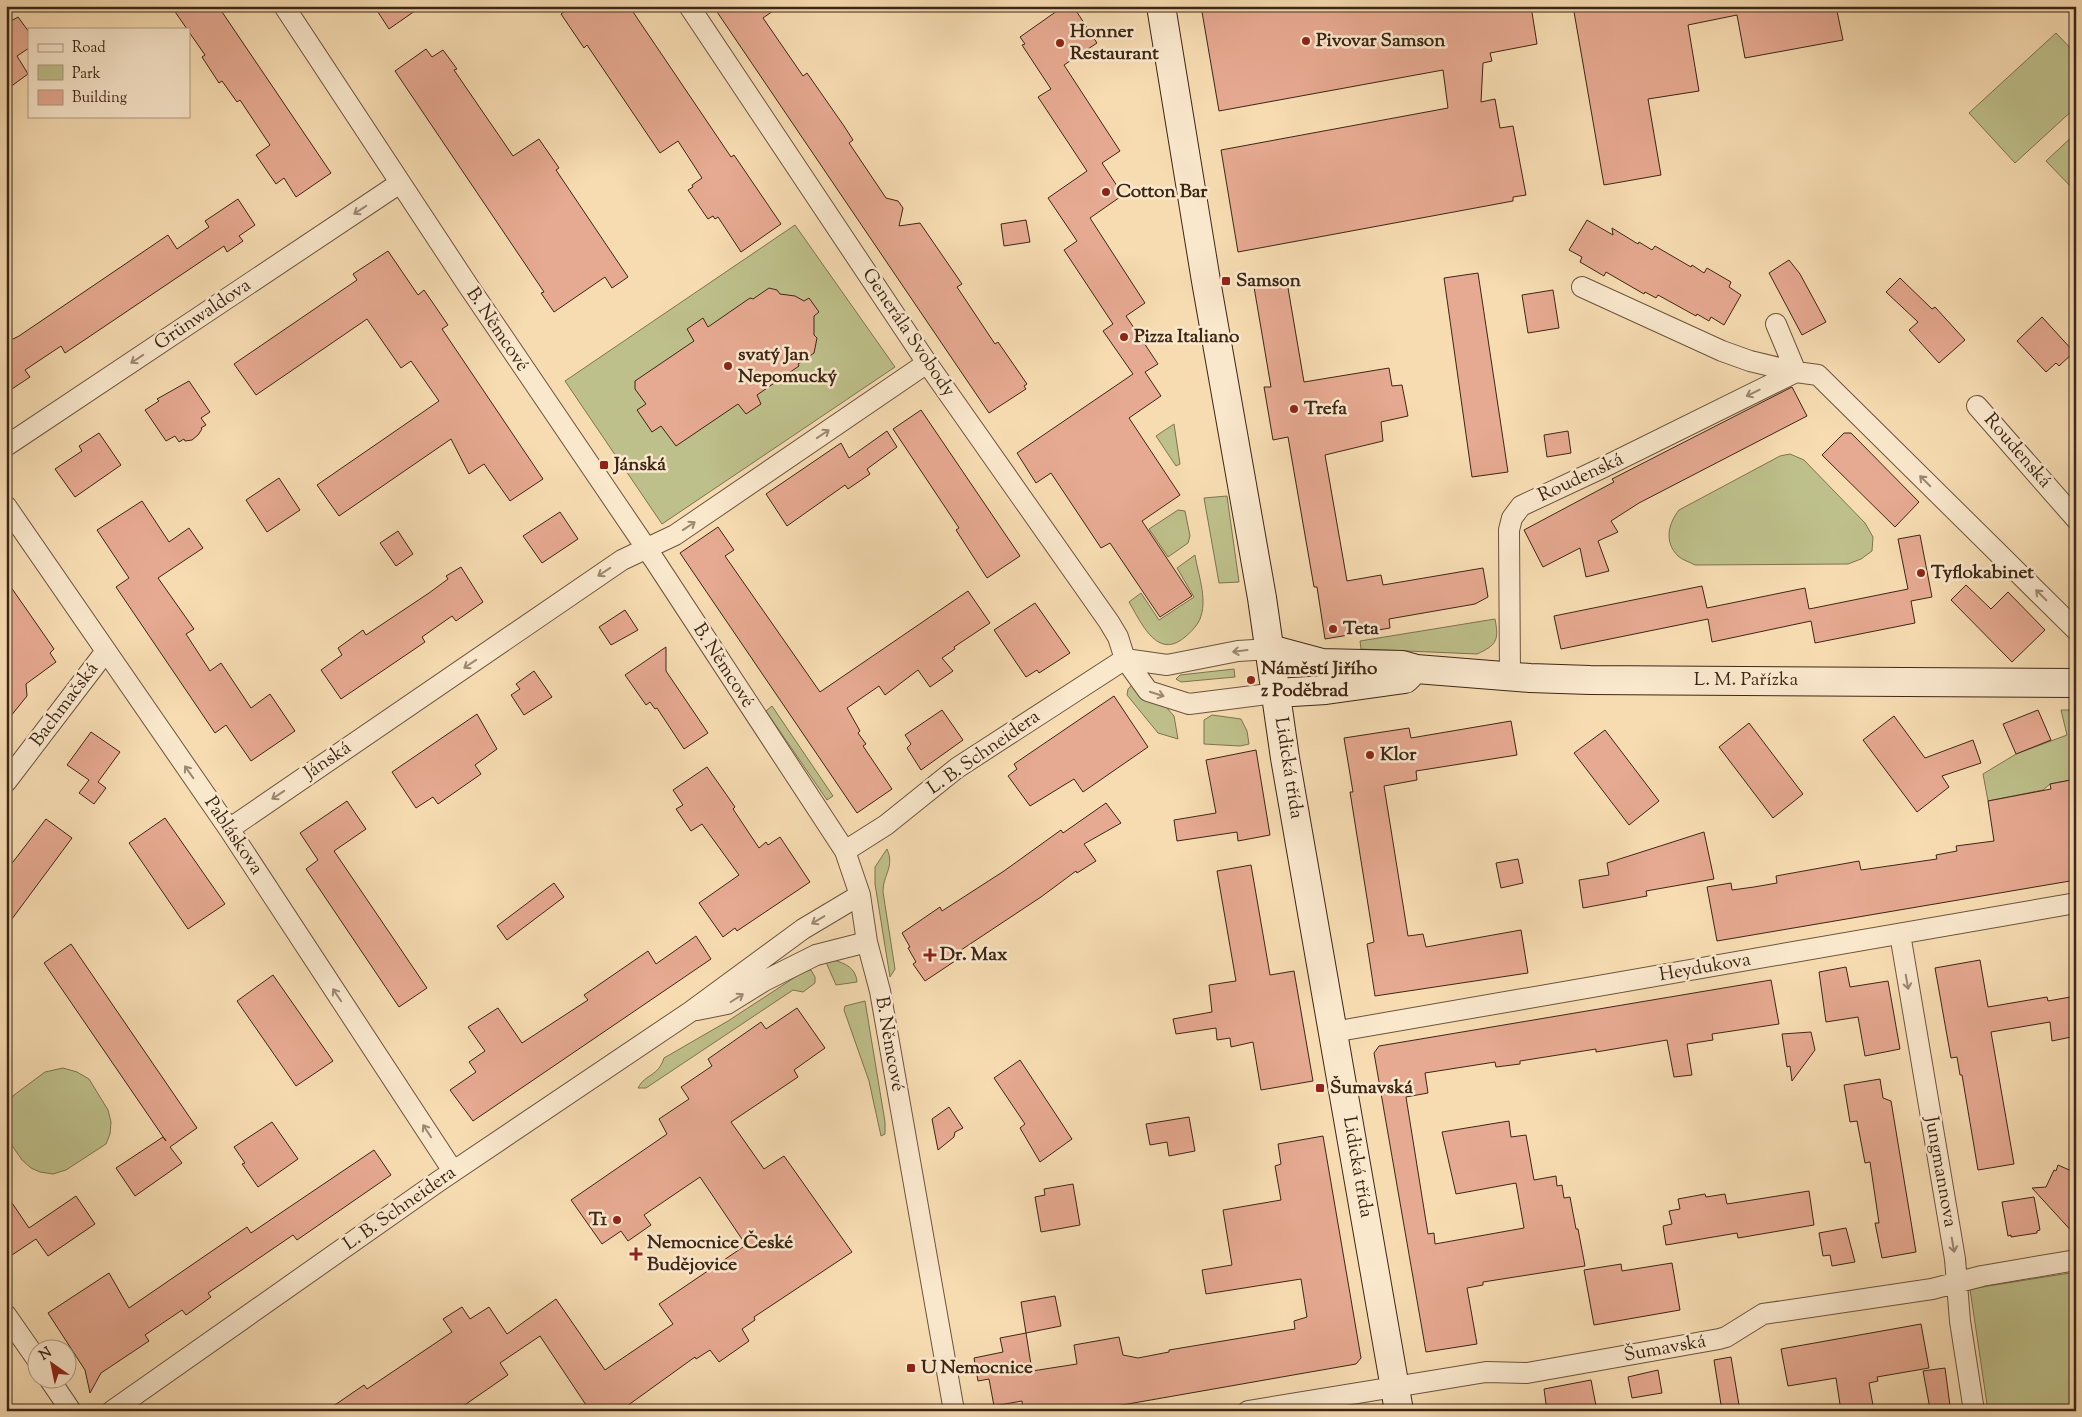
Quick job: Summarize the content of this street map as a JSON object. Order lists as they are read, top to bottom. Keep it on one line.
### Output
{"streets":{"street":["Grünwaldova","B. Němcové","Generála Svobody","Roudenská","L. M. Pařízka","Bachmačská","L. B. Schneidera","Jánská","Lidická třída","Pabláskova","Heydukova","Jungmannova","Šumavská"]},"crossings":[["Grünwaldova","B. Němcové"],["B. Němcové","L. B. Schneidera"],["B. Němcové","Jánská"],["Generála Svobody","L. B. Schneidera"],["Generála Svobody","Jánská"],["Generála Svobody","Lidická třída"],["Roudenská","L. M. Pařízka"],["L. M. Pařízka","Lidická třída"],["Bachmačská","Pabláskova"],["L. B. Schneidera","Pabláskova"],["Jánská","Pabláskova"],["Lidická třída","Heydukova"],["Lidická třída","Šumavská"],["Heydukova","Jungmannova"],["Jungmannova","Šumavská"]],"one_way":["Grünwaldova","Roudenská","Pabláskova","Jungmannova"],"places":{"other":["Pivovar Samson","Honner Restaurant","Cotton Bar","Pizza Italiano","svatý Jan Nepomucký","Trefa","Tyflokabinet","Teta","Náměstí Jiřího z Poděbrad","Klor","T1"],"transit":["Samson","Jánská","Šumavská","U Nemocnice"],"health":["Dr. Max","Nemocnice České Budějovice"]},"legend":["Road","Park","Building"],"north":"top left"}
